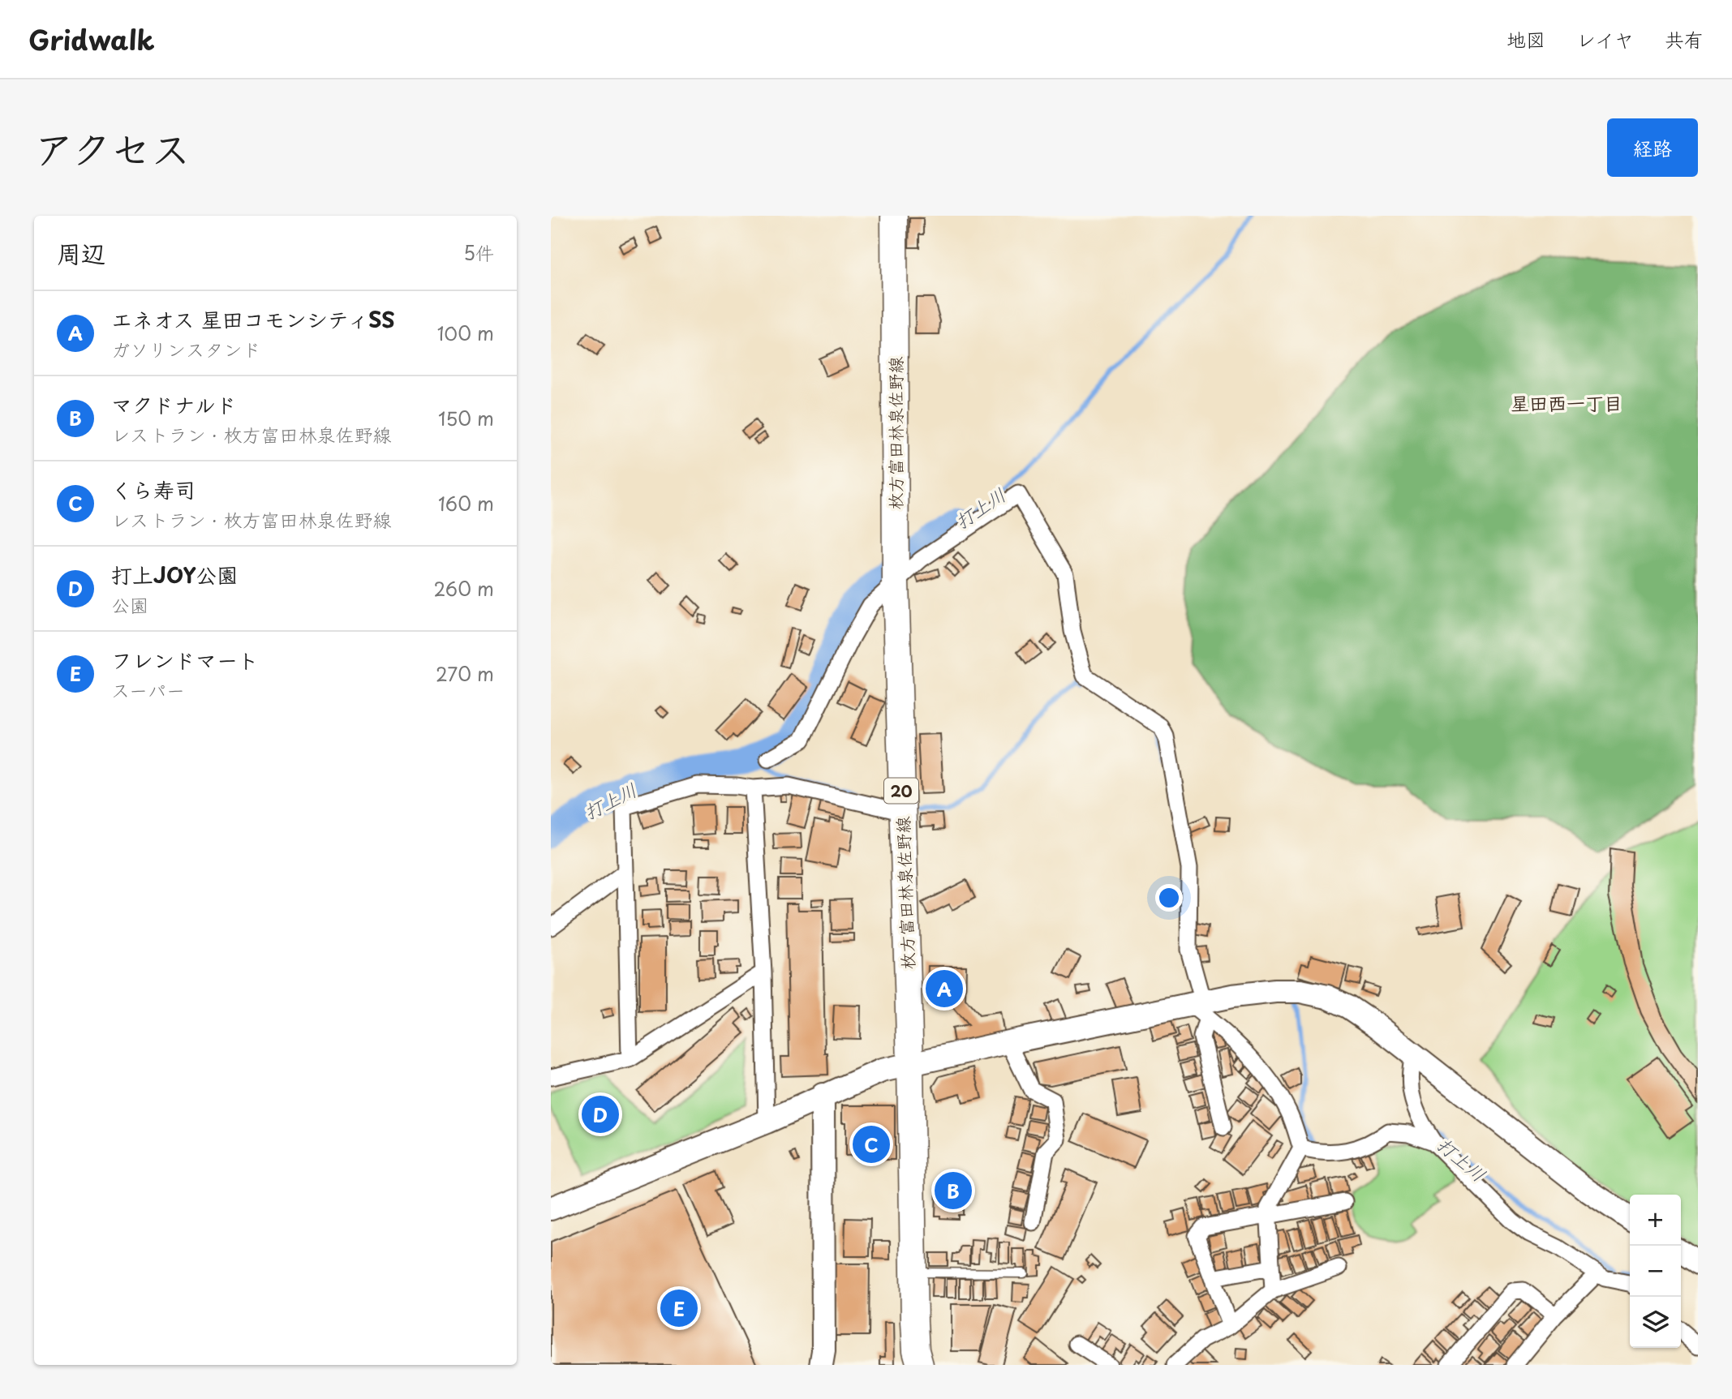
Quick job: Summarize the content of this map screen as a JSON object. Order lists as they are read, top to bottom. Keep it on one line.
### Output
{"streets":{"main road":["枚方富田林泉佐野線","20"]},"districts":["星田西一丁目"],"water":["打上川"],"page":{"header":"Gridwalk","nav":["地図","レイヤ","共有"],"title":"アクセス","buttons":"経路","heading":["周辺","5件"],"list":[{"mark":"A","name":"エネオス 星田コモンシティSS","note":"ガソリンスタンド","value":"100 m"},{"mark":"B","name":"マクドナルド","note":"レストラン · 枚方富田林泉佐野線","value":"150 m"},{"mark":"C","name":"くら寿司","note":"レストラン · 枚方富田林泉佐野線","value":"160 m"},{"mark":"D","name":"打上JOY公園","note":"公園","value":"260 m"},{"mark":"E","name":"フレンドマート","note":"スーパー","value":"270 m"}],"pins":["A","D","C","B","E"],"map_buttons":["+","−"]}}
